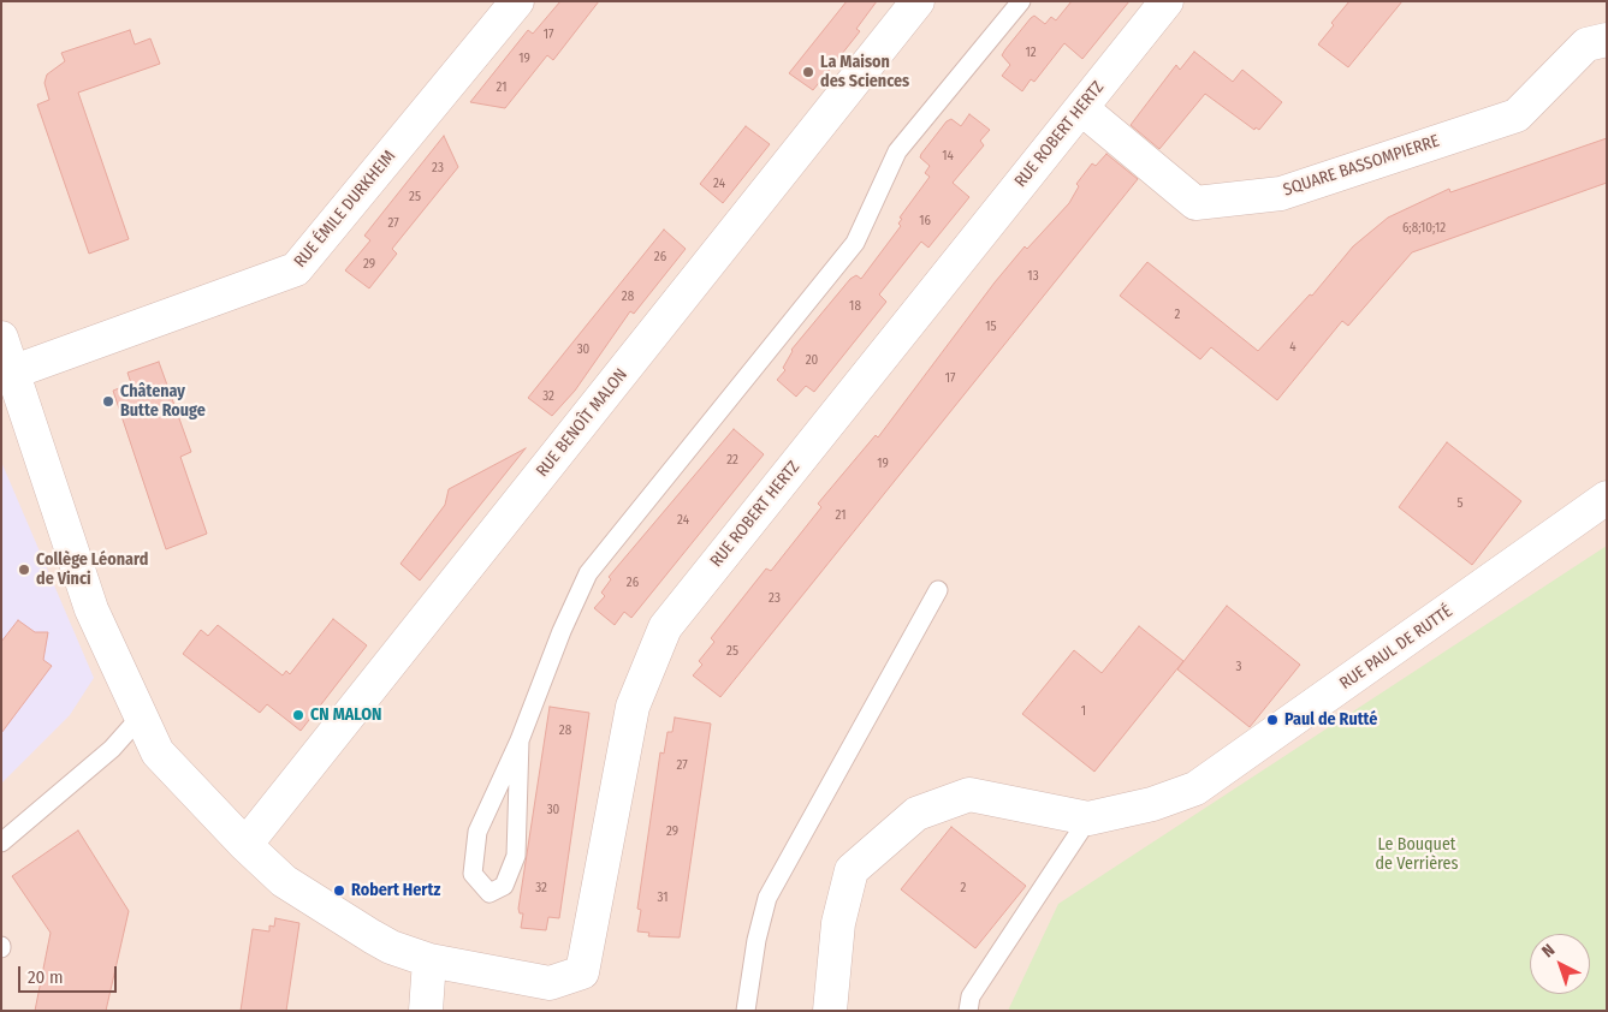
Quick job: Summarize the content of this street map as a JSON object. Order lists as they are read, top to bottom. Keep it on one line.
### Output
{"streets":{"street":["RUE ROBERT HERTZ","SQUARE BASSOMPIERRE","RUE ÉMILE DURKHEIM","RUE BENOÎT MALON","RUE PAUL DE RUTTÉ"]},"crossings":[["RUE ROBERT HERTZ","SQUARE BASSOMPIERRE"]],"parks":["Le Bouquet de Verrières"],"places":["La Maison des Sciences","Châtenay Butte Rouge","Collège Léonard de Vinci","CN MALON","Paul de Rutté","Robert Hertz"],"house_numbers":["17","12","19","21","14","23","24","25","16","27","6;8;10;12","26","29","13","28","18","2","15","4","30","20","17","32","22","19","5","21","24","26","23","25","3","1","28","27","30","29","32","2","31"],"scale_bar":"20 m","north":"top left"}
